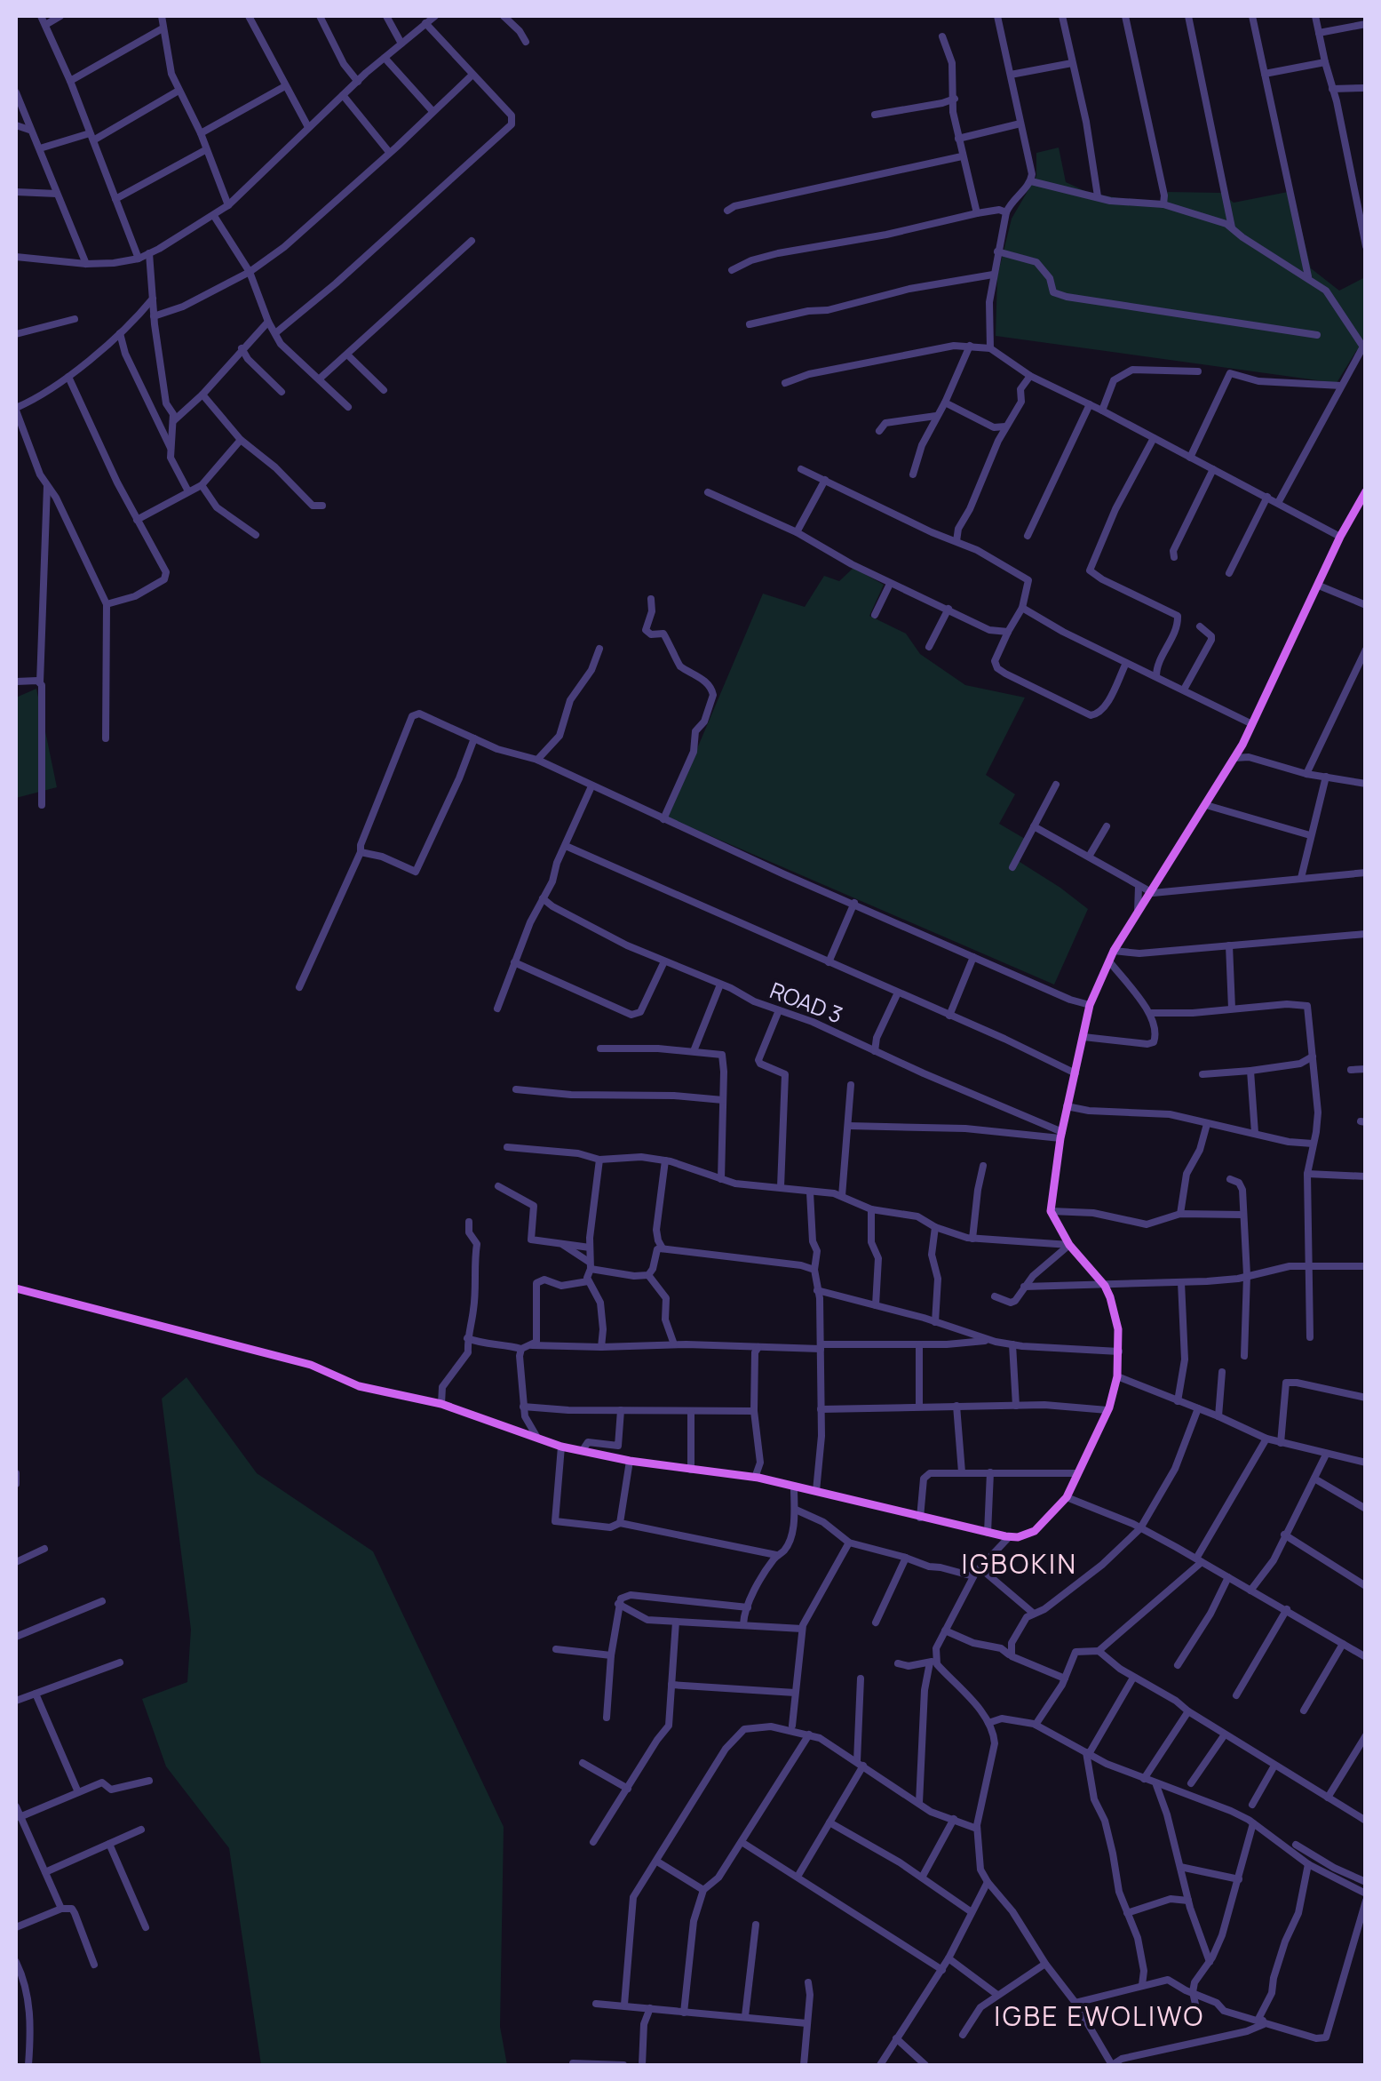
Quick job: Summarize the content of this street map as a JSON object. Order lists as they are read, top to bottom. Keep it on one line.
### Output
{"streets":{"street":["ROAD 3"]},"districts":["IGBOKIN","IGBE EWOLIWO"]}
